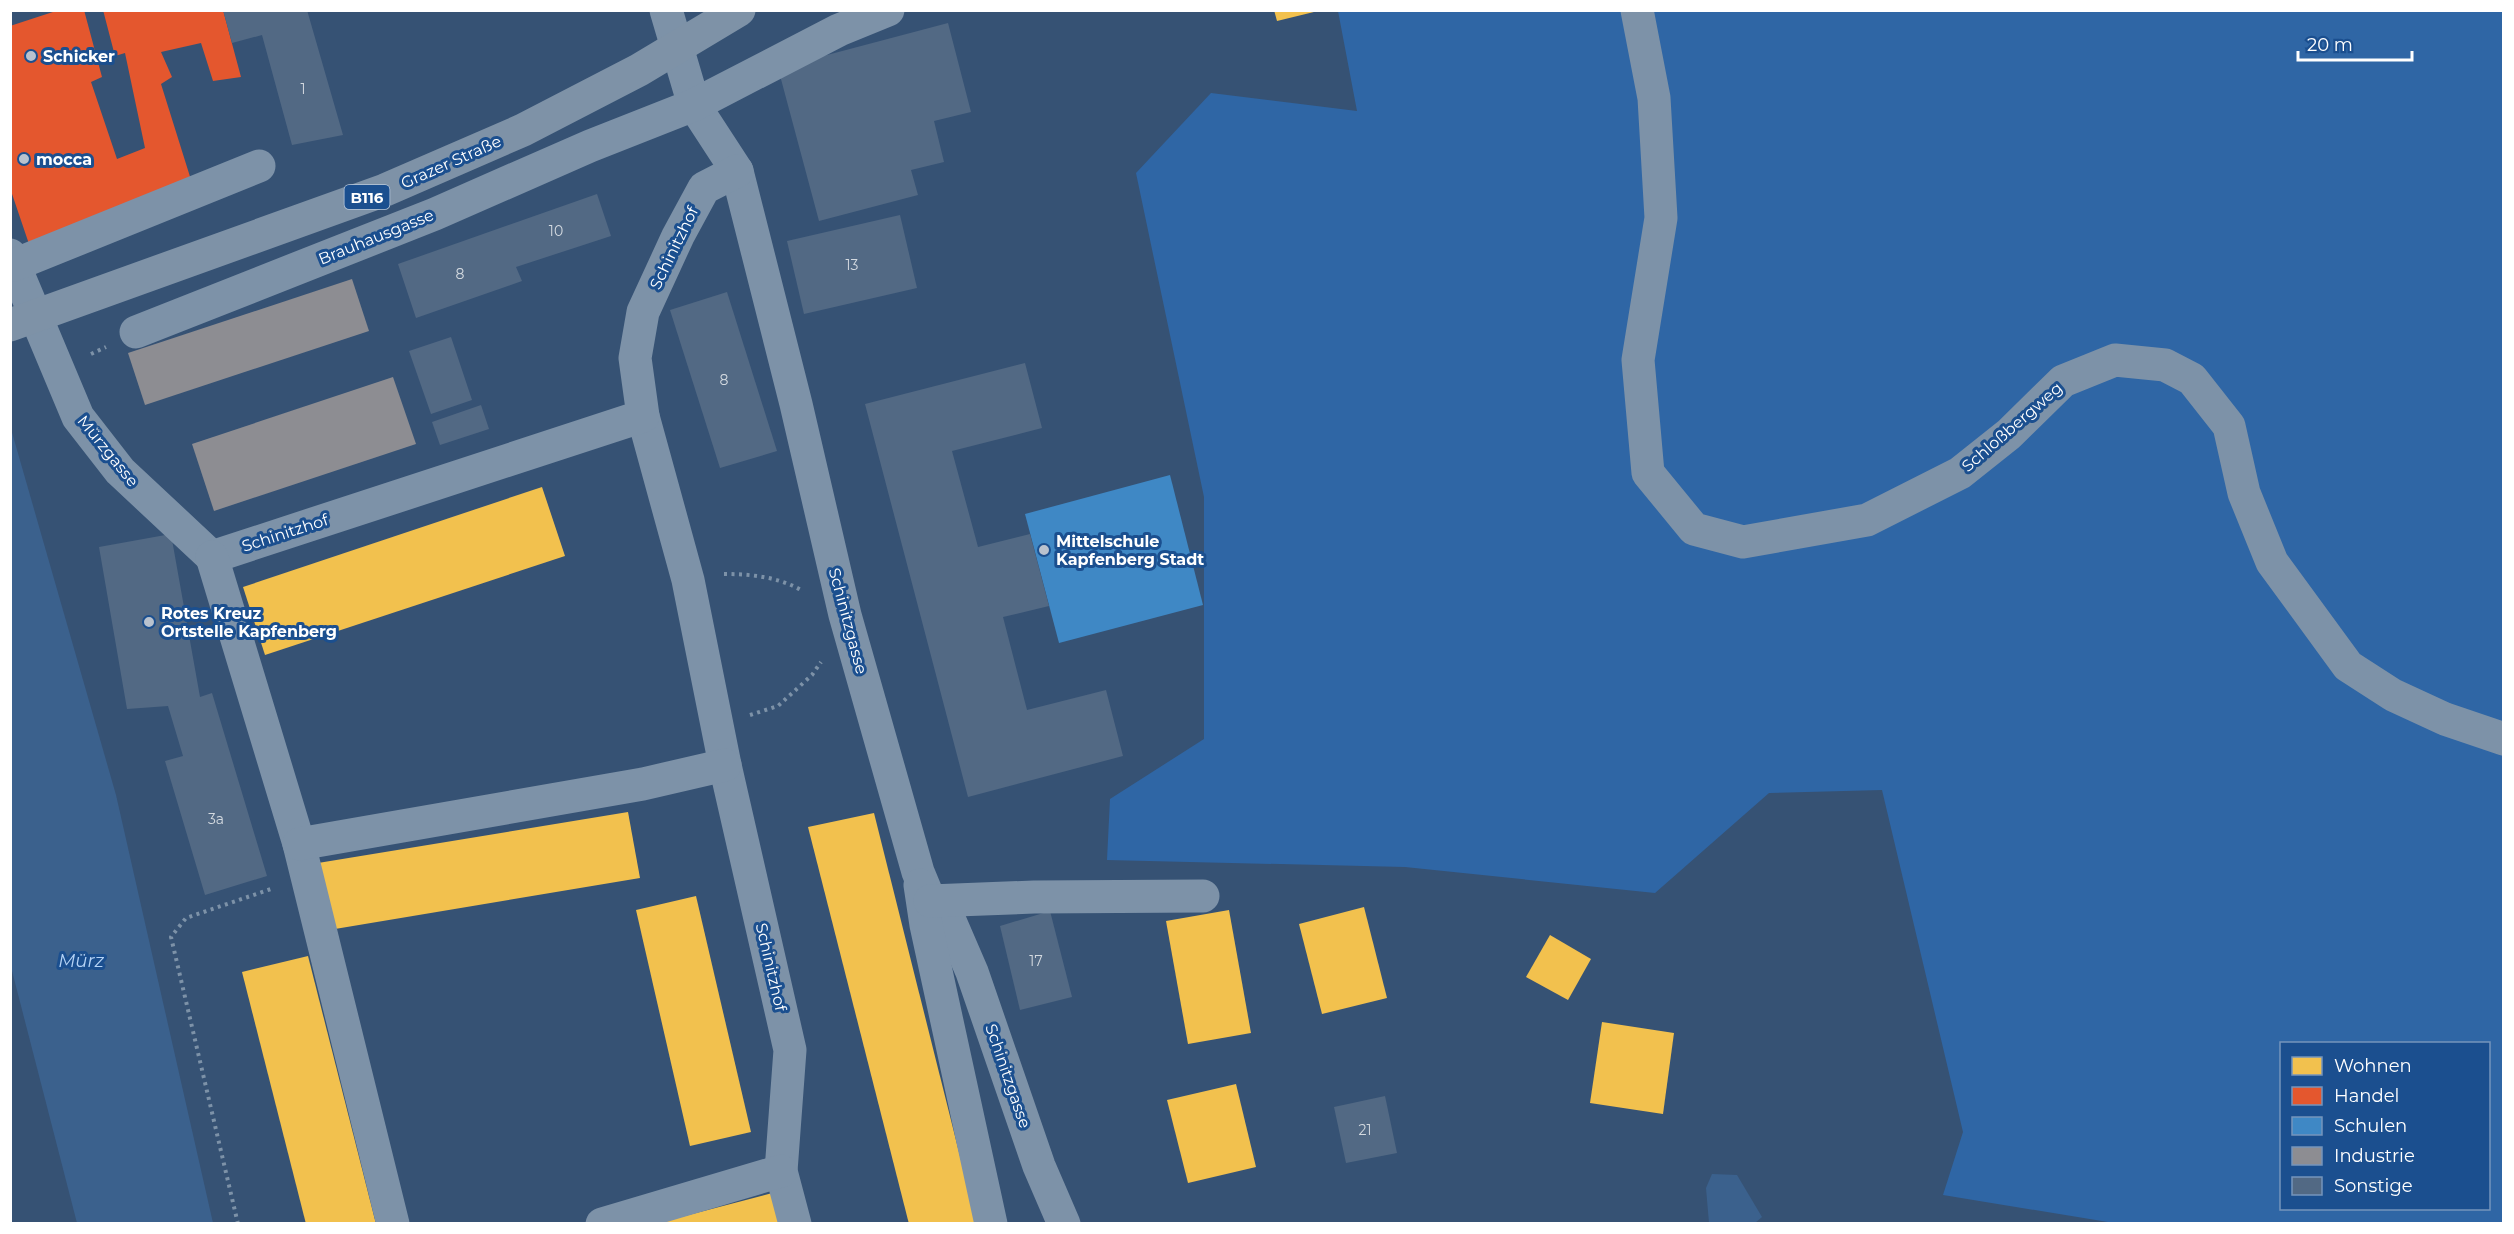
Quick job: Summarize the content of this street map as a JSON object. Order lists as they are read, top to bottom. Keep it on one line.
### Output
{"streets":{"highway":["Grazer Straße","B116"],"street":["Brauhausgasse","Schinitzhof","Schloßbergweg","Mürzgasse","Schinitzgasse"]},"crossings":[["Brauhausgasse","Schinitzgasse"],["Schinitzhof","Mürzgasse"],["Schinitzhof","Schinitzgasse"]],"water":["Mürz"],"places":["Schicker","mocca","Mittelschule Kapfenberg Stadt","Rotes Kreuz Ortstelle Kapfenberg"],"house_numbers":["1","10","13","8","8","3a","17","21"],"legend":["Wohnen","Handel","Schulen","Industrie","Sonstige"],"scale_bar":"20 m"}
